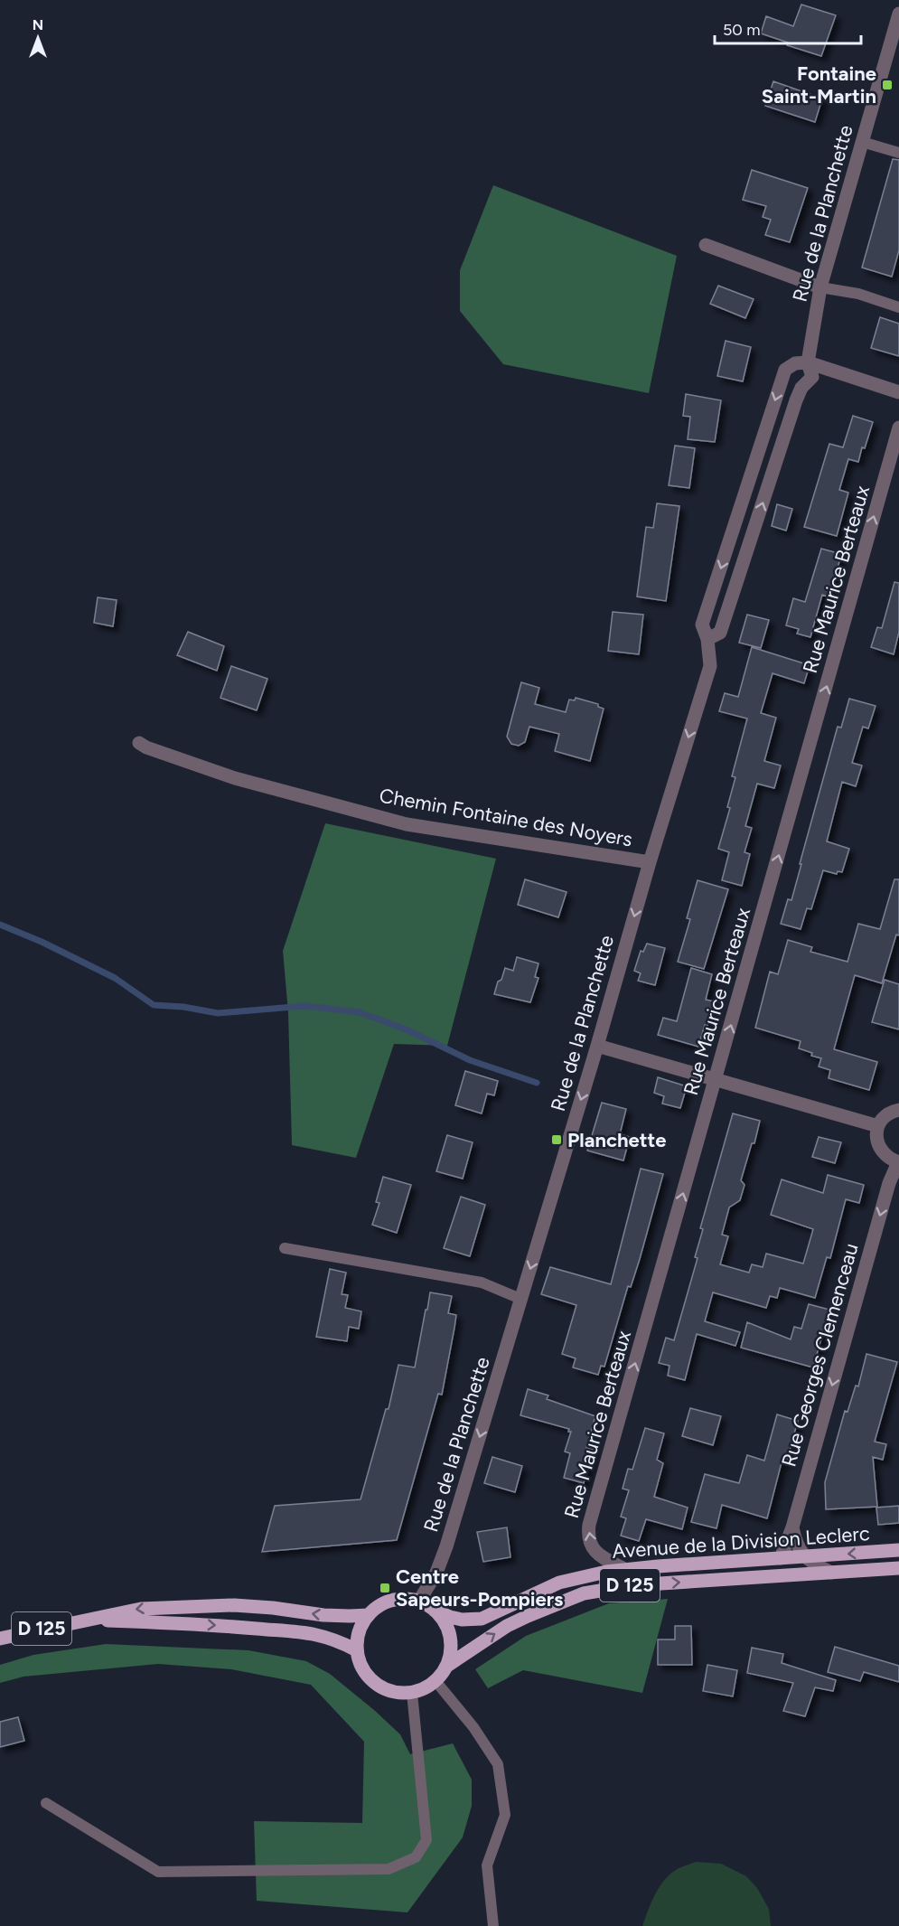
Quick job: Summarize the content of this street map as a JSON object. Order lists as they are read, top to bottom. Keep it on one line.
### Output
{"streets":{"main road":["Avenue de la Division Leclerc","D 125"],"street":["Rue de la Planchette","Rue Maurice Berteaux","Chemin Fontaine des Noyers","Rue Georges Clemenceau"]},"crossings":[["Rue de la Planchette","Chemin Fontaine des Noyers"],["Rue de la Planchette","Avenue de la Division Leclerc"],["Rue de la Planchette","D 125"],["Rue Maurice Berteaux","Avenue de la Division Leclerc"],["Rue Georges Clemenceau","Avenue de la Division Leclerc"],["Avenue de la Division Leclerc","D 125"]],"one_way":["Rue Maurice Berteaux","Rue Georges Clemenceau"],"places":{"transit":["Fontaine Saint-Martin","Planchette","Centre Sapeurs-Pompiers"]},"scale_bar":"50 m","north":"top"}
